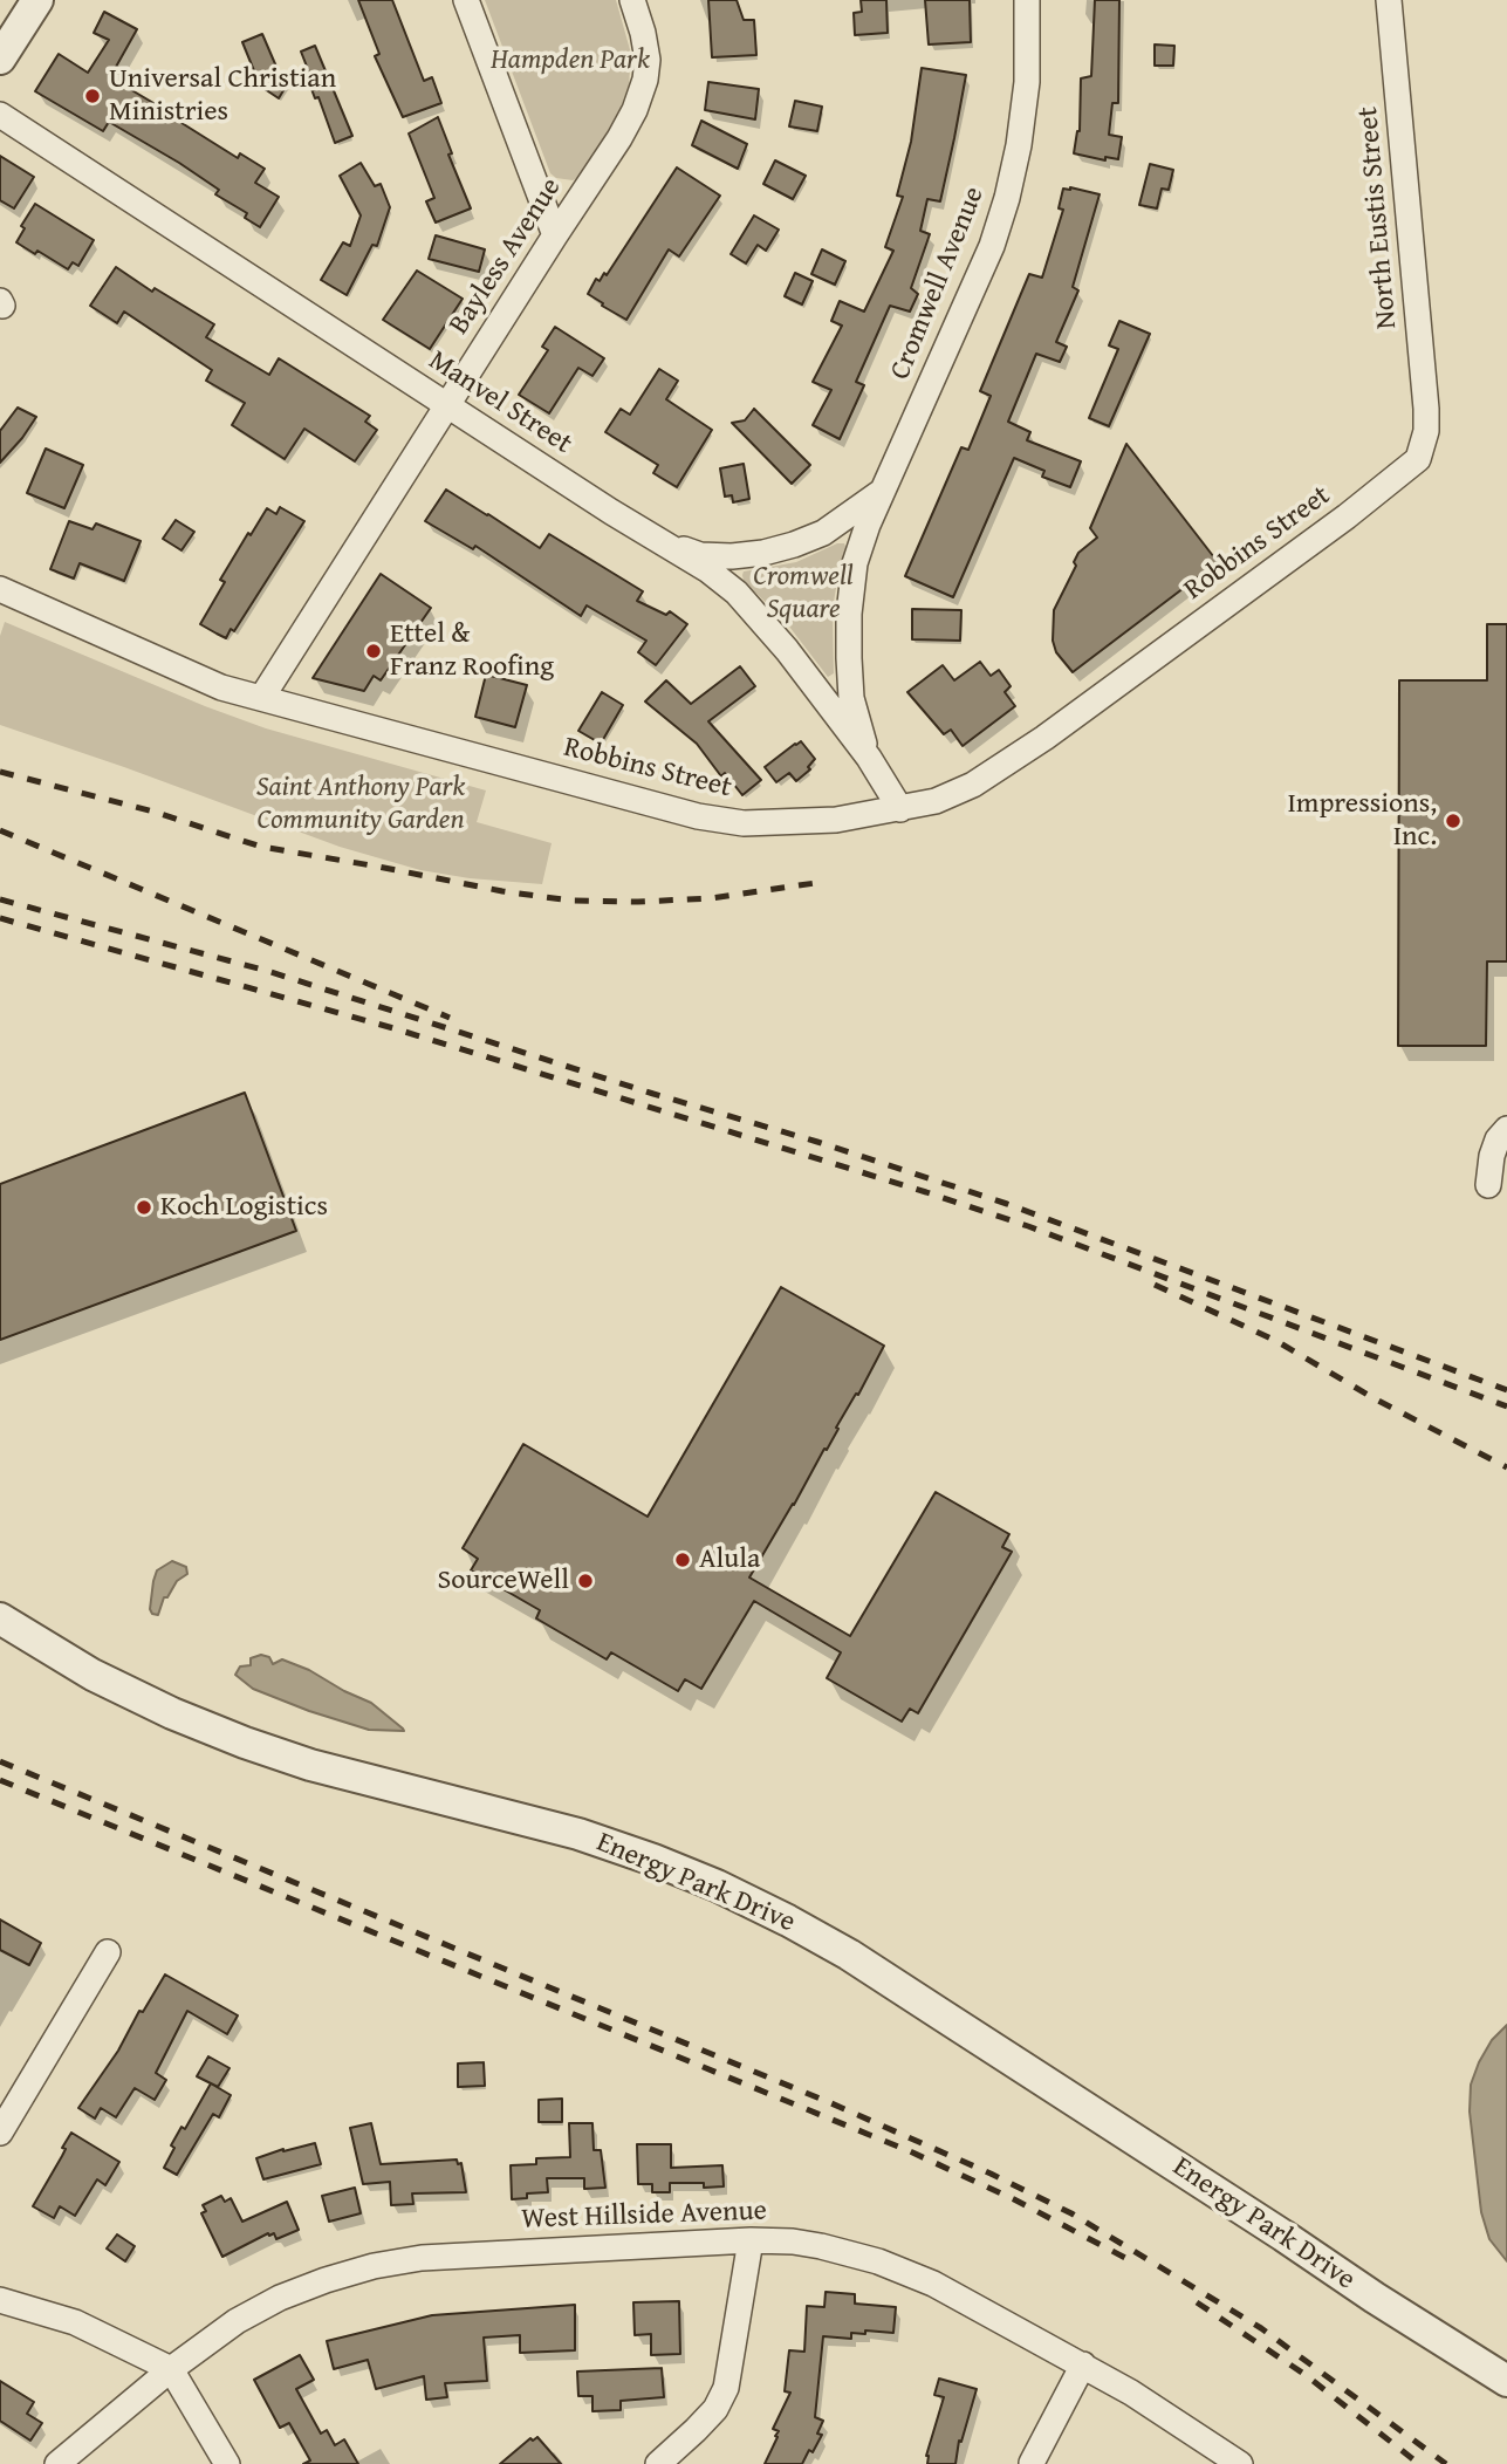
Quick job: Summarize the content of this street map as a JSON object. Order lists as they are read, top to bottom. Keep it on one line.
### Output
{"streets":{"street":["North Eustis Street","Bayless Avenue","Cromwell Avenue","Manvel Street","Robbins Street","Energy Park Drive","West Hillside Avenue"]},"crossings":[["North Eustis Street","Robbins Street"],["Bayless Avenue","Manvel Street"],["Bayless Avenue","Robbins Street"],["Cromwell Avenue","Manvel Street"],["Manvel Street","Robbins Street"]],"parks":["Hampden Park","Cromwell Square","Saint Anthony Park Community Garden"],"places":["Universal Christian Ministries","Ettel & Franz Roofing","Impressions, Inc.","Koch Logistics","Alula","SourceWell"]}
